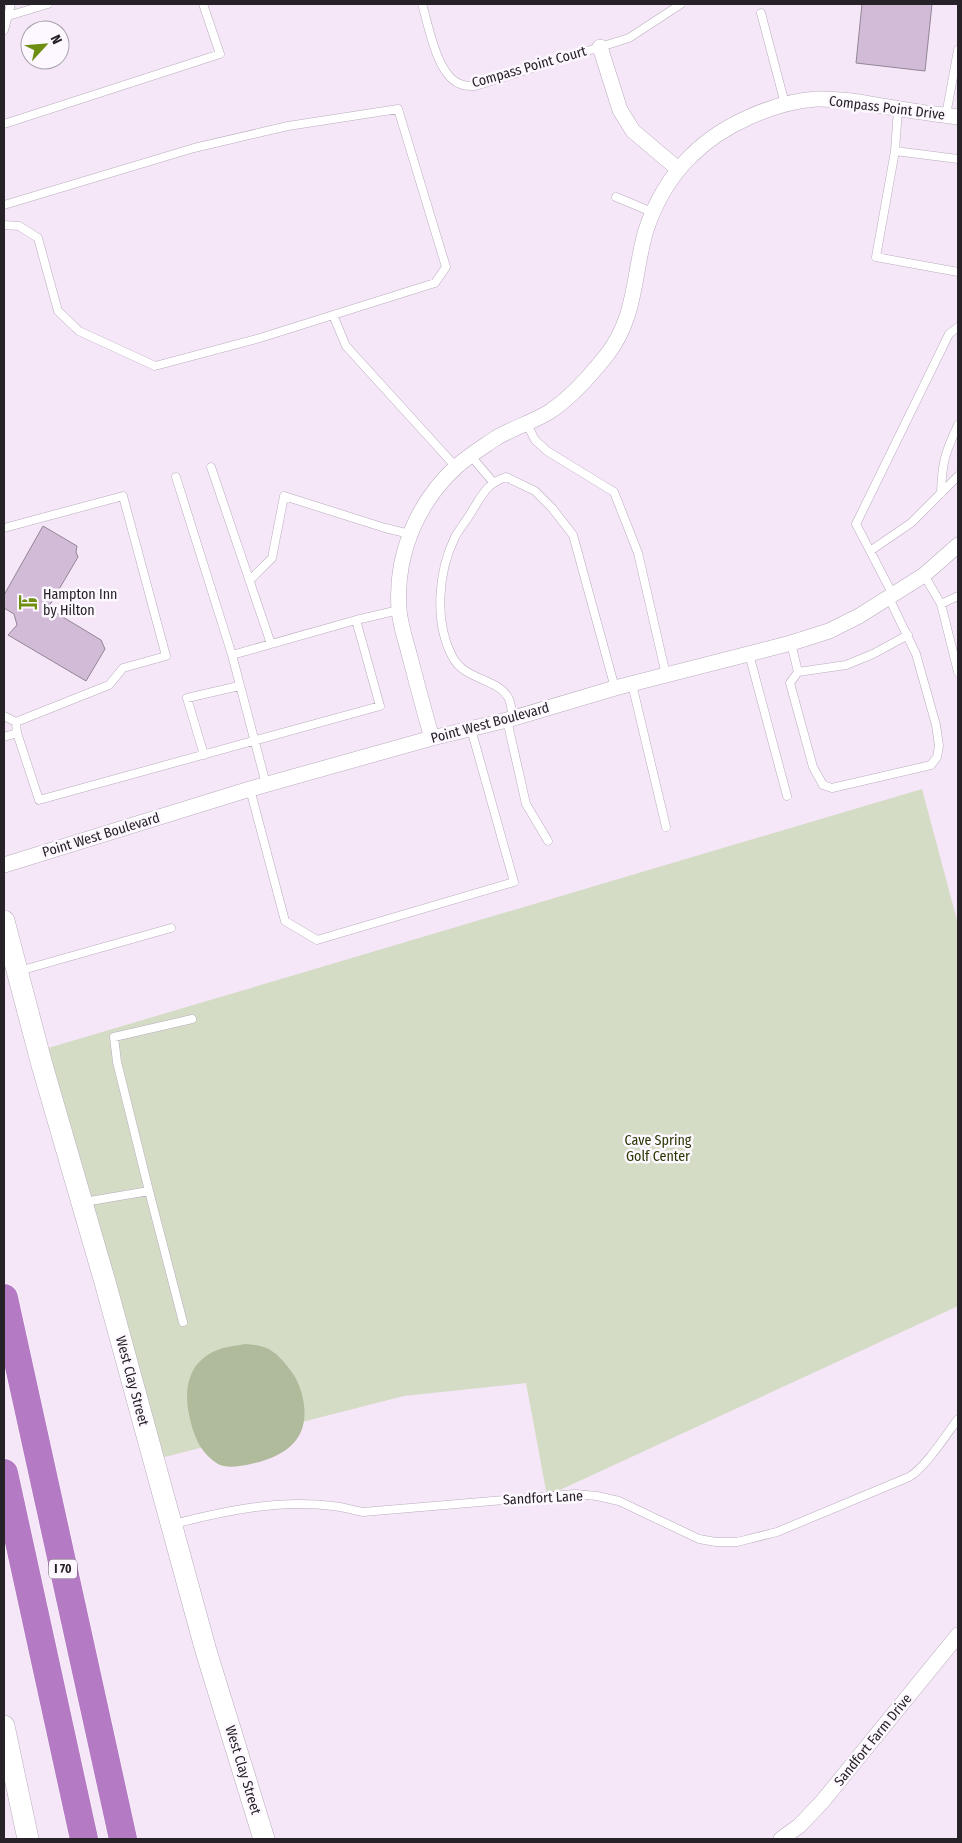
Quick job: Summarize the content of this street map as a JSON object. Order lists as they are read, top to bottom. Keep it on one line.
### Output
{"streets":{"highway":["I 70"],"street":["Compass Point Court","Compass Point Drive","Point West Boulevard","West Clay Street","Sandfort Farm Drive"],"lane":["Sandfort Lane"]},"crossings":[["Compass Point Court","Compass Point Drive"],["Compass Point Drive","Point West Boulevard"],["West Clay Street","Sandfort Lane"]],"parks":["Cave Spring Golf Center"],"places":{"hotel":["Hampton Inn by Hilton"]},"north":"top right"}
